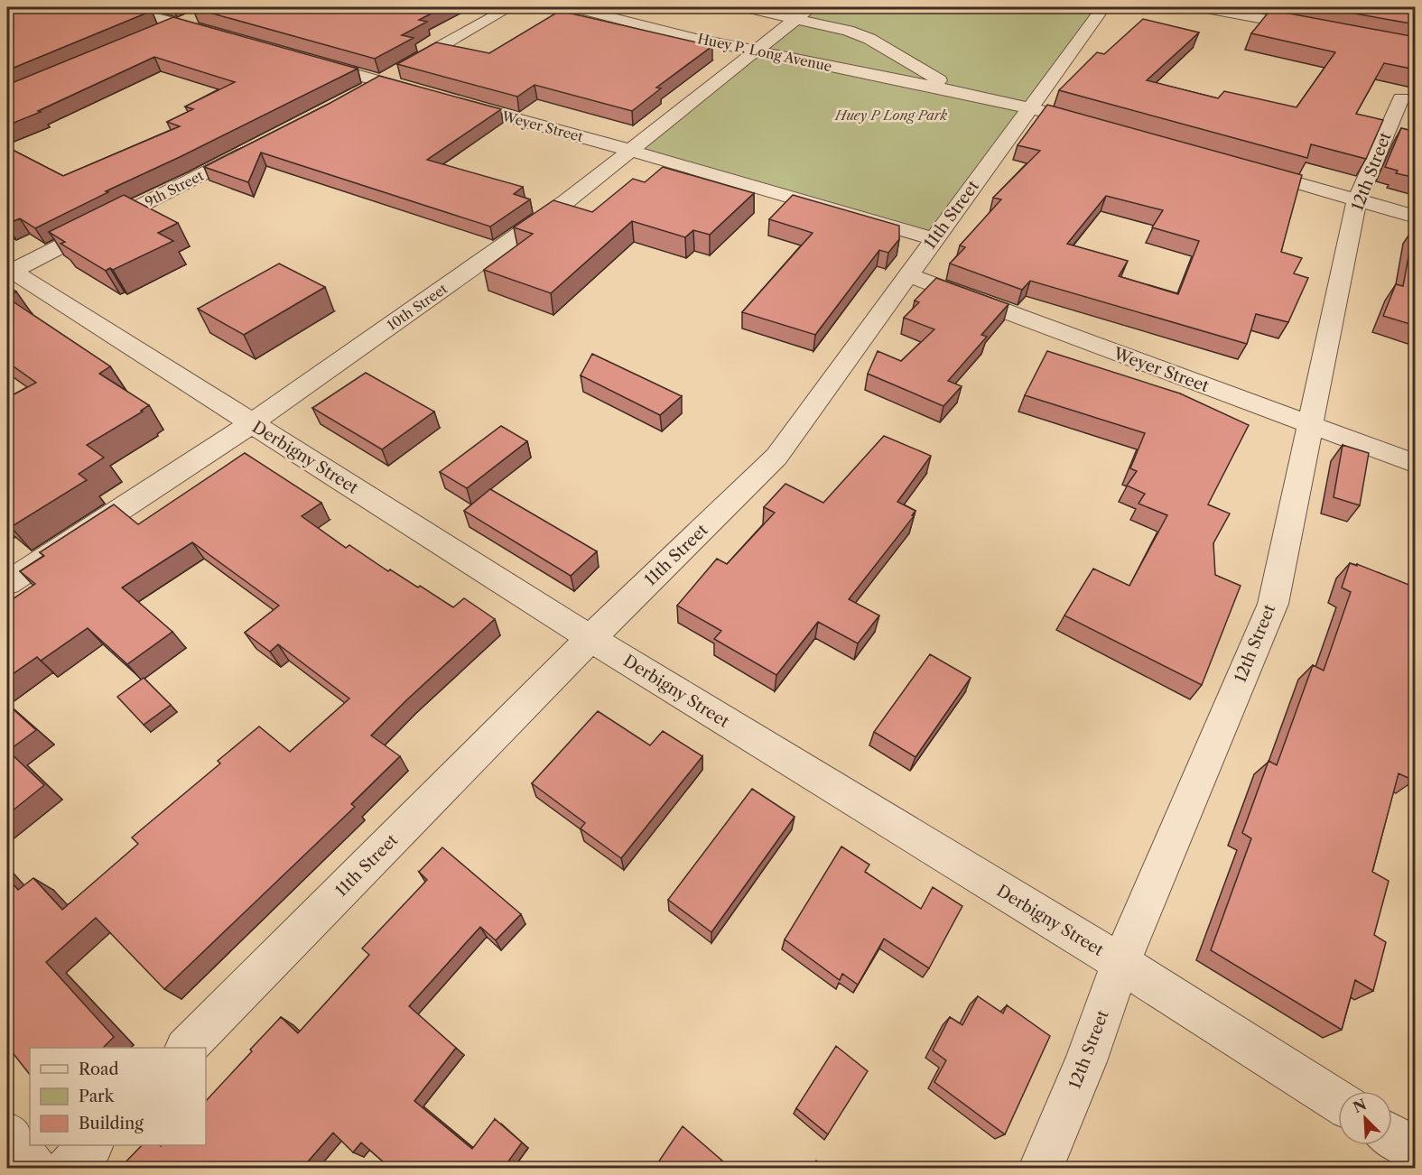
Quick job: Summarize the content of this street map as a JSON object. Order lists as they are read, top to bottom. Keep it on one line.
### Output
{"streets":{"street":["Huey P. Long Avenue","Weyer Street","12th Street","9th Street","11th Street","10th Street","Derbigny Street"]},"crossings":[["Huey P. Long Avenue","11th Street"],["Huey P. Long Avenue","10th Street"],["Weyer Street","12th Street"],["Weyer Street","11th Street"],["Weyer Street","10th Street"],["12th Street","Derbigny Street"],["9th Street","Derbigny Street"],["11th Street","Derbigny Street"],["10th Street","Derbigny Street"]],"parks":["Huey P Long Park"],"legend":["Road","Park","Building"],"north":"top left"}
